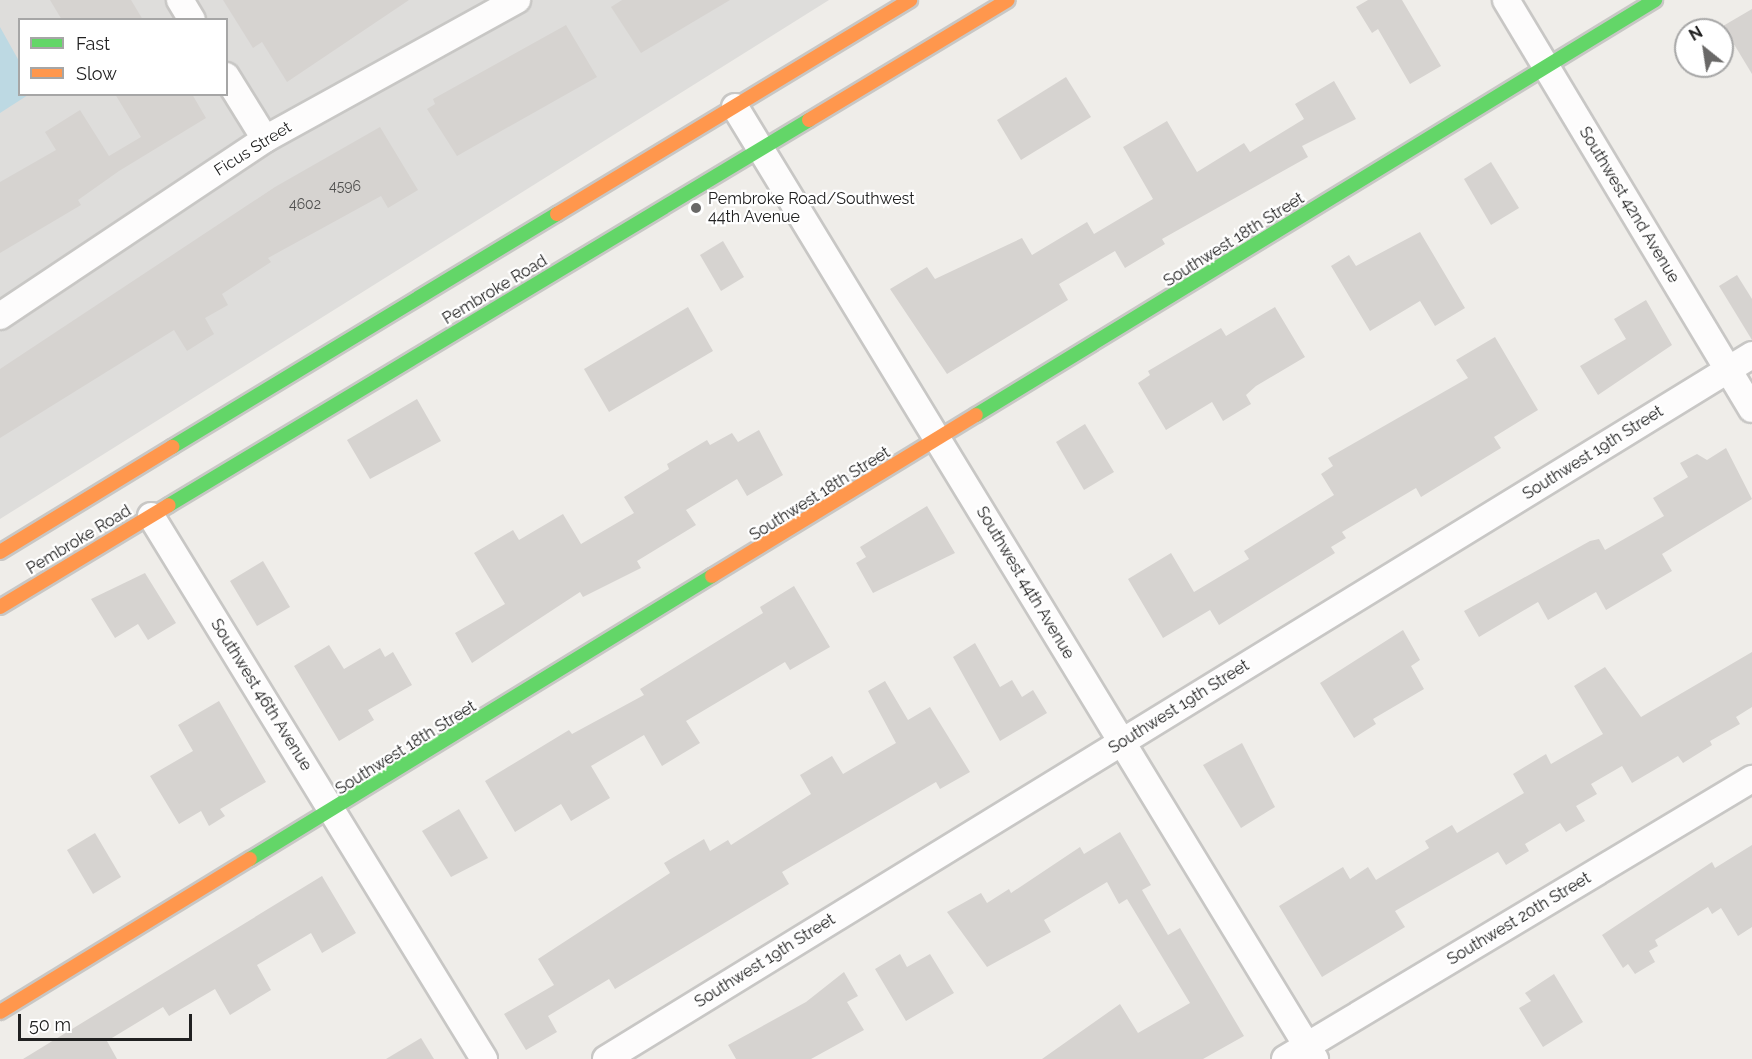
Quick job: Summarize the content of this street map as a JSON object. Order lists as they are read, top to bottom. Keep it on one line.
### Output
{"streets":{"main road":["Southwest 18th Street","Pembroke Road"],"street":["Ficus Street","Southwest 42nd Avenue","Southwest 19th Street","Southwest 44th Avenue","Southwest 46th Avenue","Southwest 20th Street"]},"crossings":[["Southwest 42nd Avenue","Southwest 18th Street"],["Southwest 42nd Avenue","Southwest 19th Street"],["Southwest 18th Street","Southwest 44th Avenue"],["Southwest 18th Street","Southwest 46th Avenue"],["Pembroke Road","Southwest 44th Avenue"],["Pembroke Road","Southwest 46th Avenue"],["Southwest 19th Street","Southwest 44th Avenue"],["Southwest 44th Avenue","Southwest 20th Street"]],"places":["Pembroke Road/Southwest 44th Avenue"],"house_numbers":["4596","4602"],"legend":["Fast","Slow"],"scale_bar":"50 m","north":"top left"}
